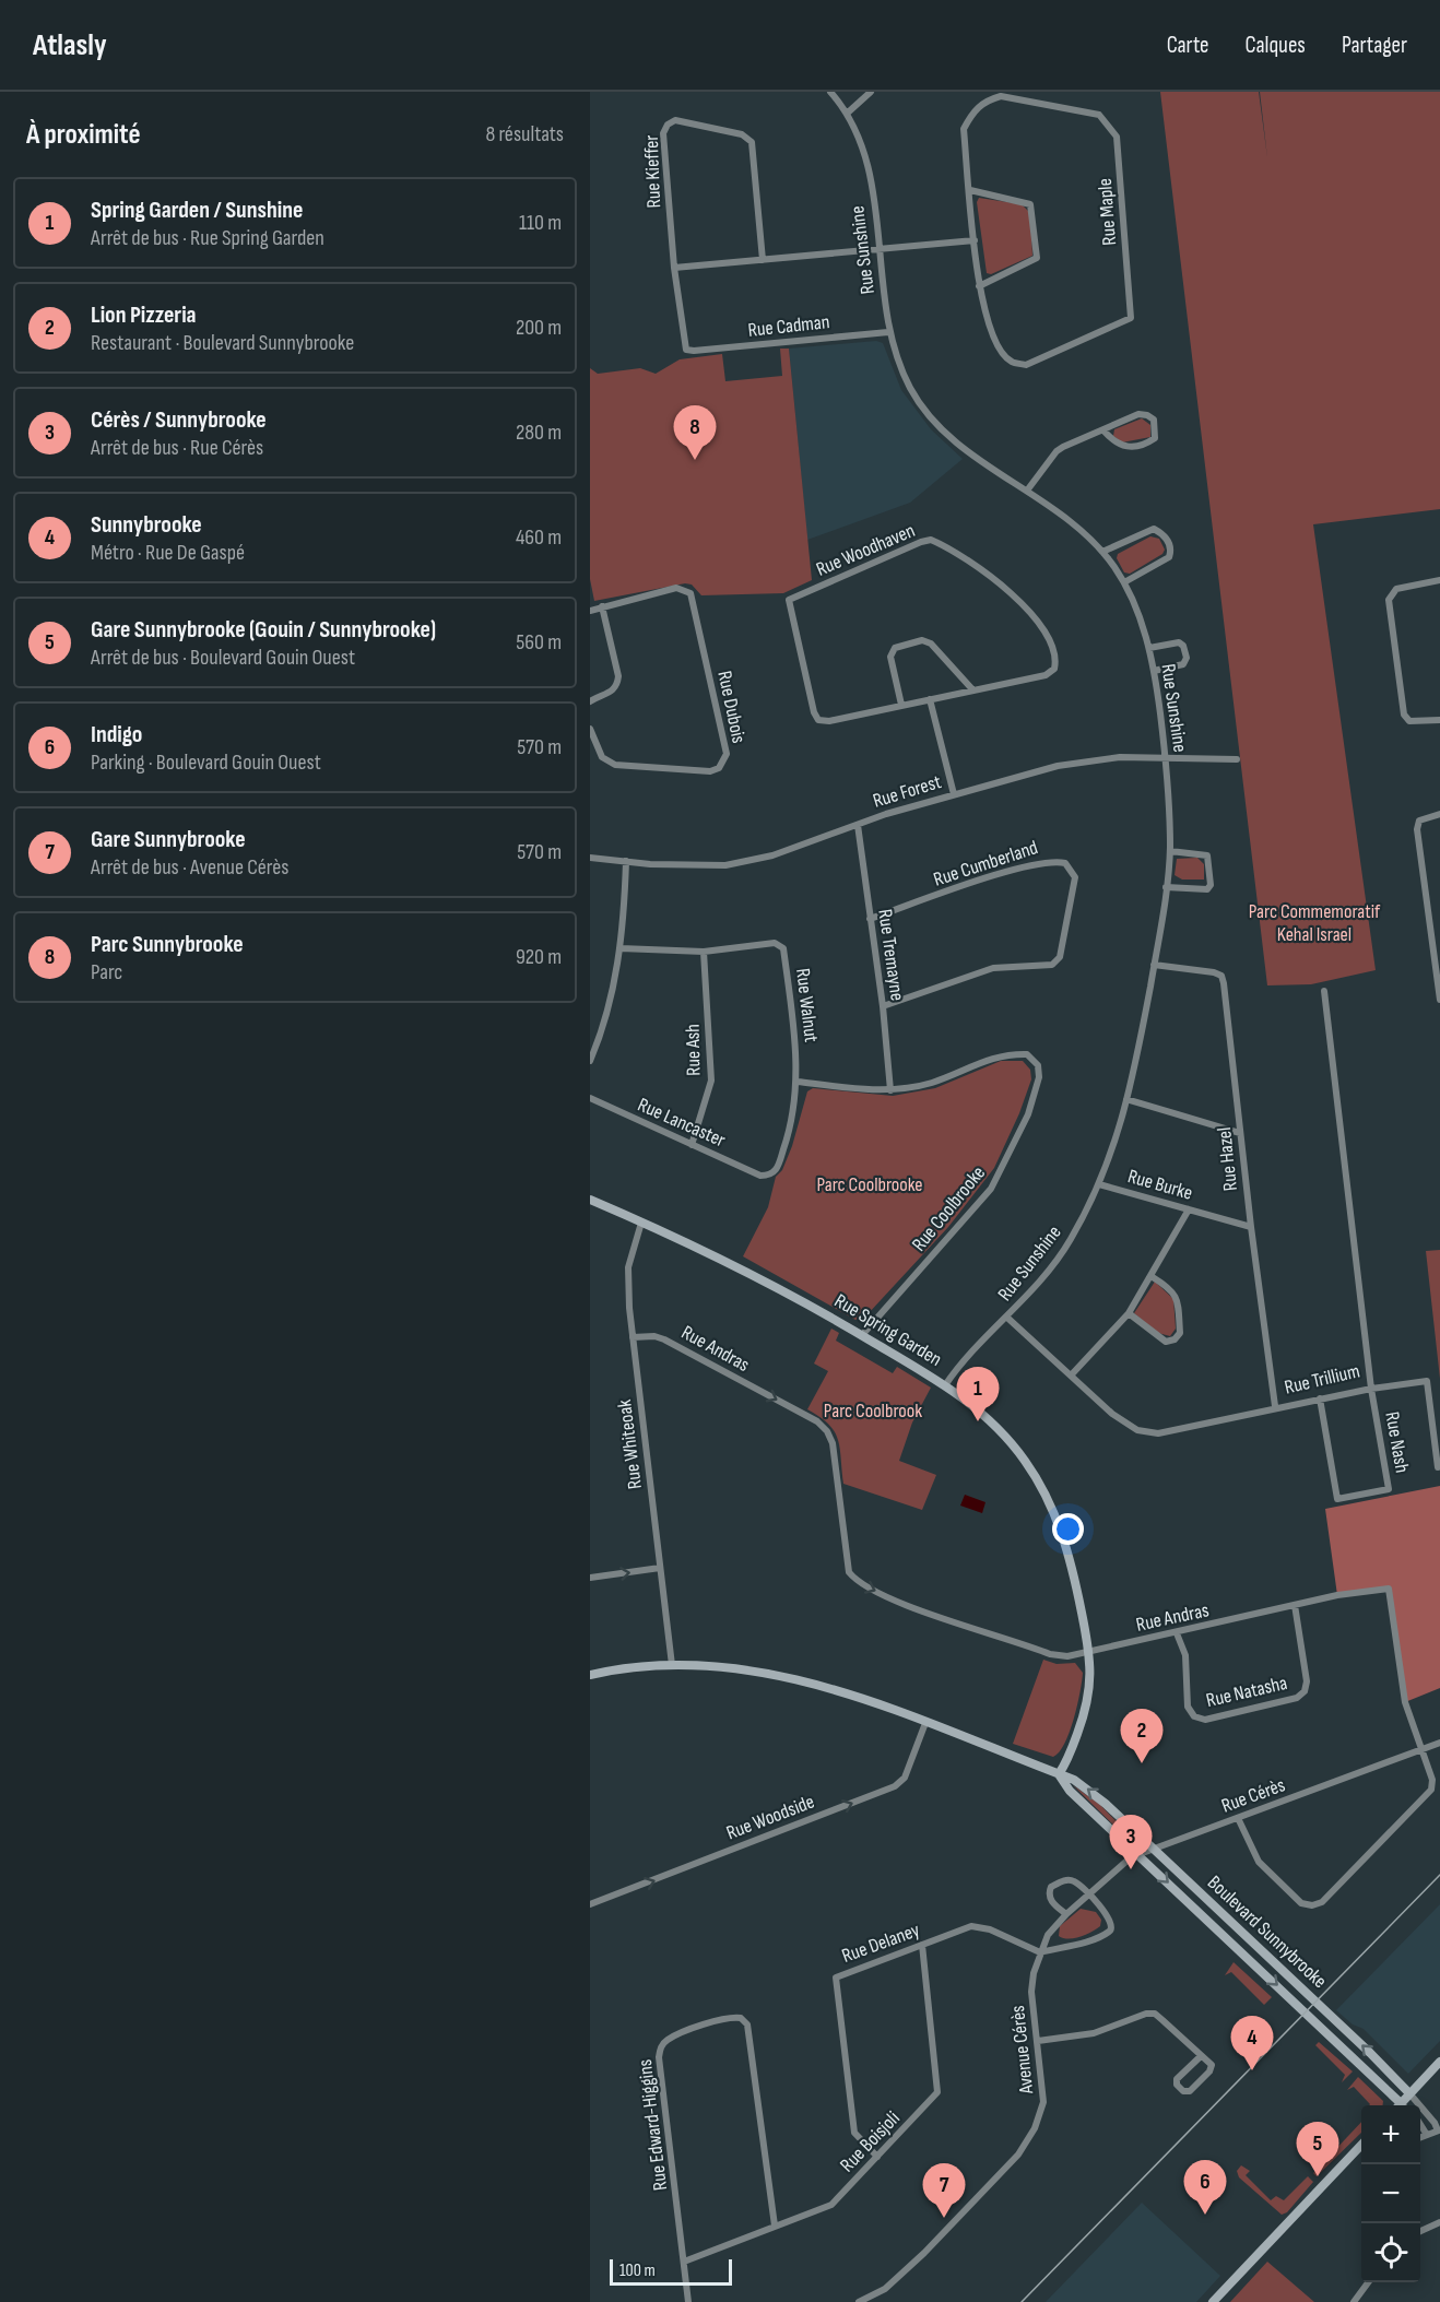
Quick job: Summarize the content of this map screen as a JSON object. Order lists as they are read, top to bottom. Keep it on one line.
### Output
{"streets":{"street":["Rue Kieffer","Rue Maple","Rue Sunshine","Rue Cadman","Rue Woodhaven","Rue Dubois","Rue Forest","Rue Cumberland","Rue Tremayne","Rue Walnut","Rue Ash","Rue Lancaster","Rue Hazel","Rue Burke","Rue Coolbrooke","Rue Spring Garden","Rue Andras","Rue Trillium","Rue Nash","Rue Whiteoak","Rue Natasha","Rue Cérès","Rue Woodside","Boulevard Sunnybrooke","Rue Delaney","Avenue Cérès","Rue Edward-Higgins","Rue Boisjoli"]},"crossings":[["Rue Kieffer","Rue Cadman"],["Rue Sunshine","Rue Cadman"],["Rue Sunshine","Rue Forest"],["Rue Sunshine","Rue Hazel"],["Rue Sunshine","Rue Burke"],["Rue Sunshine","Rue Spring Garden"],["Rue Sunshine","Rue Trillium"],["Rue Forest","Rue Tremayne"],["Rue Cumberland","Rue Tremayne"],["Rue Tremayne","Rue Coolbrooke"],["Rue Walnut","Rue Ash"],["Rue Walnut","Rue Lancaster"],["Rue Walnut","Rue Coolbrooke"],["Rue Ash","Rue Lancaster"],["Rue Hazel","Rue Burke"],["Rue Hazel","Rue Trillium"],["Rue Coolbrooke","Rue Spring Garden"],["Rue Spring Garden","Rue Andras"],["Rue Spring Garden","Rue Whiteoak"],["Rue Spring Garden","Boulevard Sunnybrooke"],["Rue Andras","Rue Whiteoak"],["Rue Andras","Rue Natasha"],["Rue Andras","Rue Cérès"],["Rue Trillium","Rue Nash"],["Rue Whiteoak","Boulevard Sunnybrooke"],["Rue Cérès","Boulevard Sunnybrooke"],["Rue Cérès","Rue Delaney"],["Rue Cérès","Avenue Cérès"],["Rue Woodside","Boulevard Sunnybrooke"],["Rue Delaney","Avenue Cérès"],["Rue Delaney","Rue Boisjoli"],["Rue Edward-Higgins","Rue Boisjoli"]],"one_way":["Rue Andras","Rue Woodside"],"parks":["Parc Commemoratif Kehal Israel","Parc Coolbrooke","Parc Coolbrook"],"scale_bar":"100 m","page":{"header":"Atlasly","nav":["Carte","Calques","Partager"],"heading":["À proximité","8 résultats"],"list":[{"mark":"1","name":"Spring Garden / Sunshine","note":"Arrêt de bus · Rue Spring Garden","value":"110 m"},{"mark":"2","name":"Lion Pizzeria","note":"Restaurant · Boulevard Sunnybrooke","value":"200 m"},{"mark":"3","name":"Cérès / Sunnybrooke","note":"Arrêt de bus · Rue Cérès","value":"280 m"},{"mark":"4","name":"Sunnybrooke","note":"Métro · Rue De Gaspé","value":"460 m"},{"mark":"5","name":"Gare Sunnybrooke (Gouin / Sunnybrooke)","note":"Arrêt de bus · Boulevard Gouin Ouest","value":"560 m"},{"mark":"6","name":"Indigo","note":"Parking · Boulevard Gouin Ouest","value":"570 m"},{"mark":"7","name":"Gare Sunnybrooke","note":"Arrêt de bus · Avenue Cérès","value":"570 m"},{"mark":"8","name":"Parc Sunnybrooke","note":"Parc","value":"920 m"}],"pins":["8","1","2","3","4","5","6","7"],"map_buttons":["+","−"],"scale":"100 m"}}
